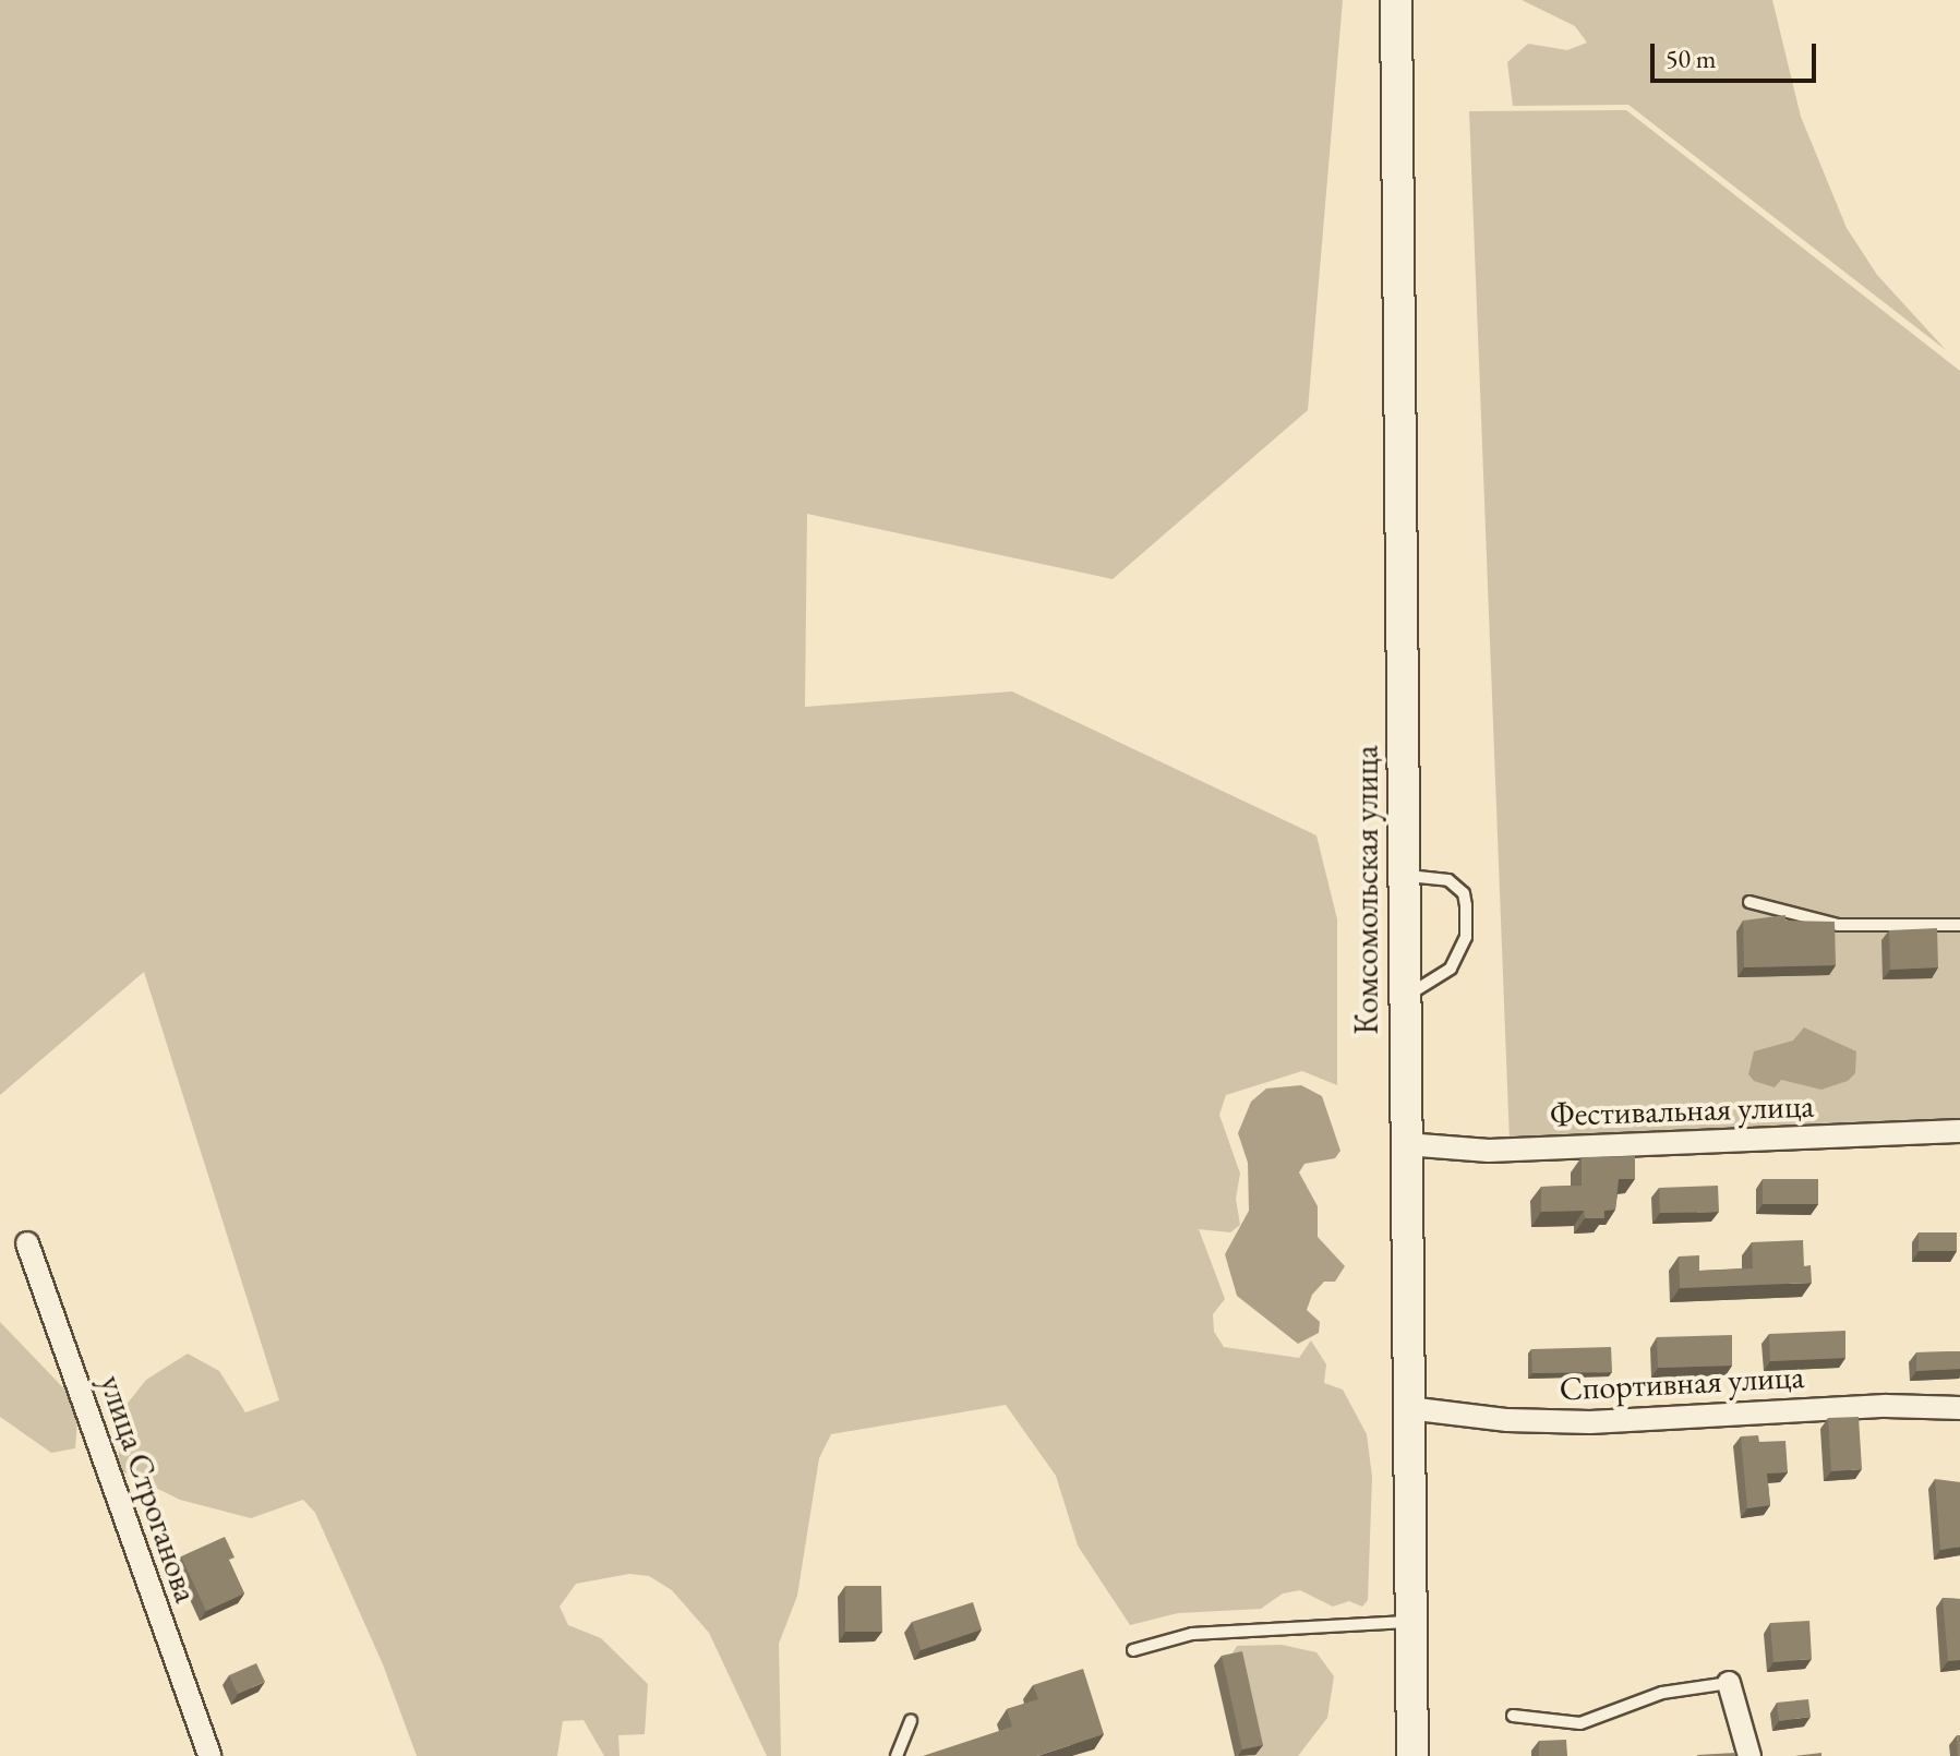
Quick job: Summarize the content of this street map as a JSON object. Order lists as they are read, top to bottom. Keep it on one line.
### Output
{"streets":{"main road":["Комсомольская улица"],"street":["Фестивальная улица","Спортивная улица","улица Строганова"]},"crossings":[["Комсомольская улица","Фестивальная улица"],["Комсомольская улица","Спортивная улица"]],"scale_bar":"50 m"}
